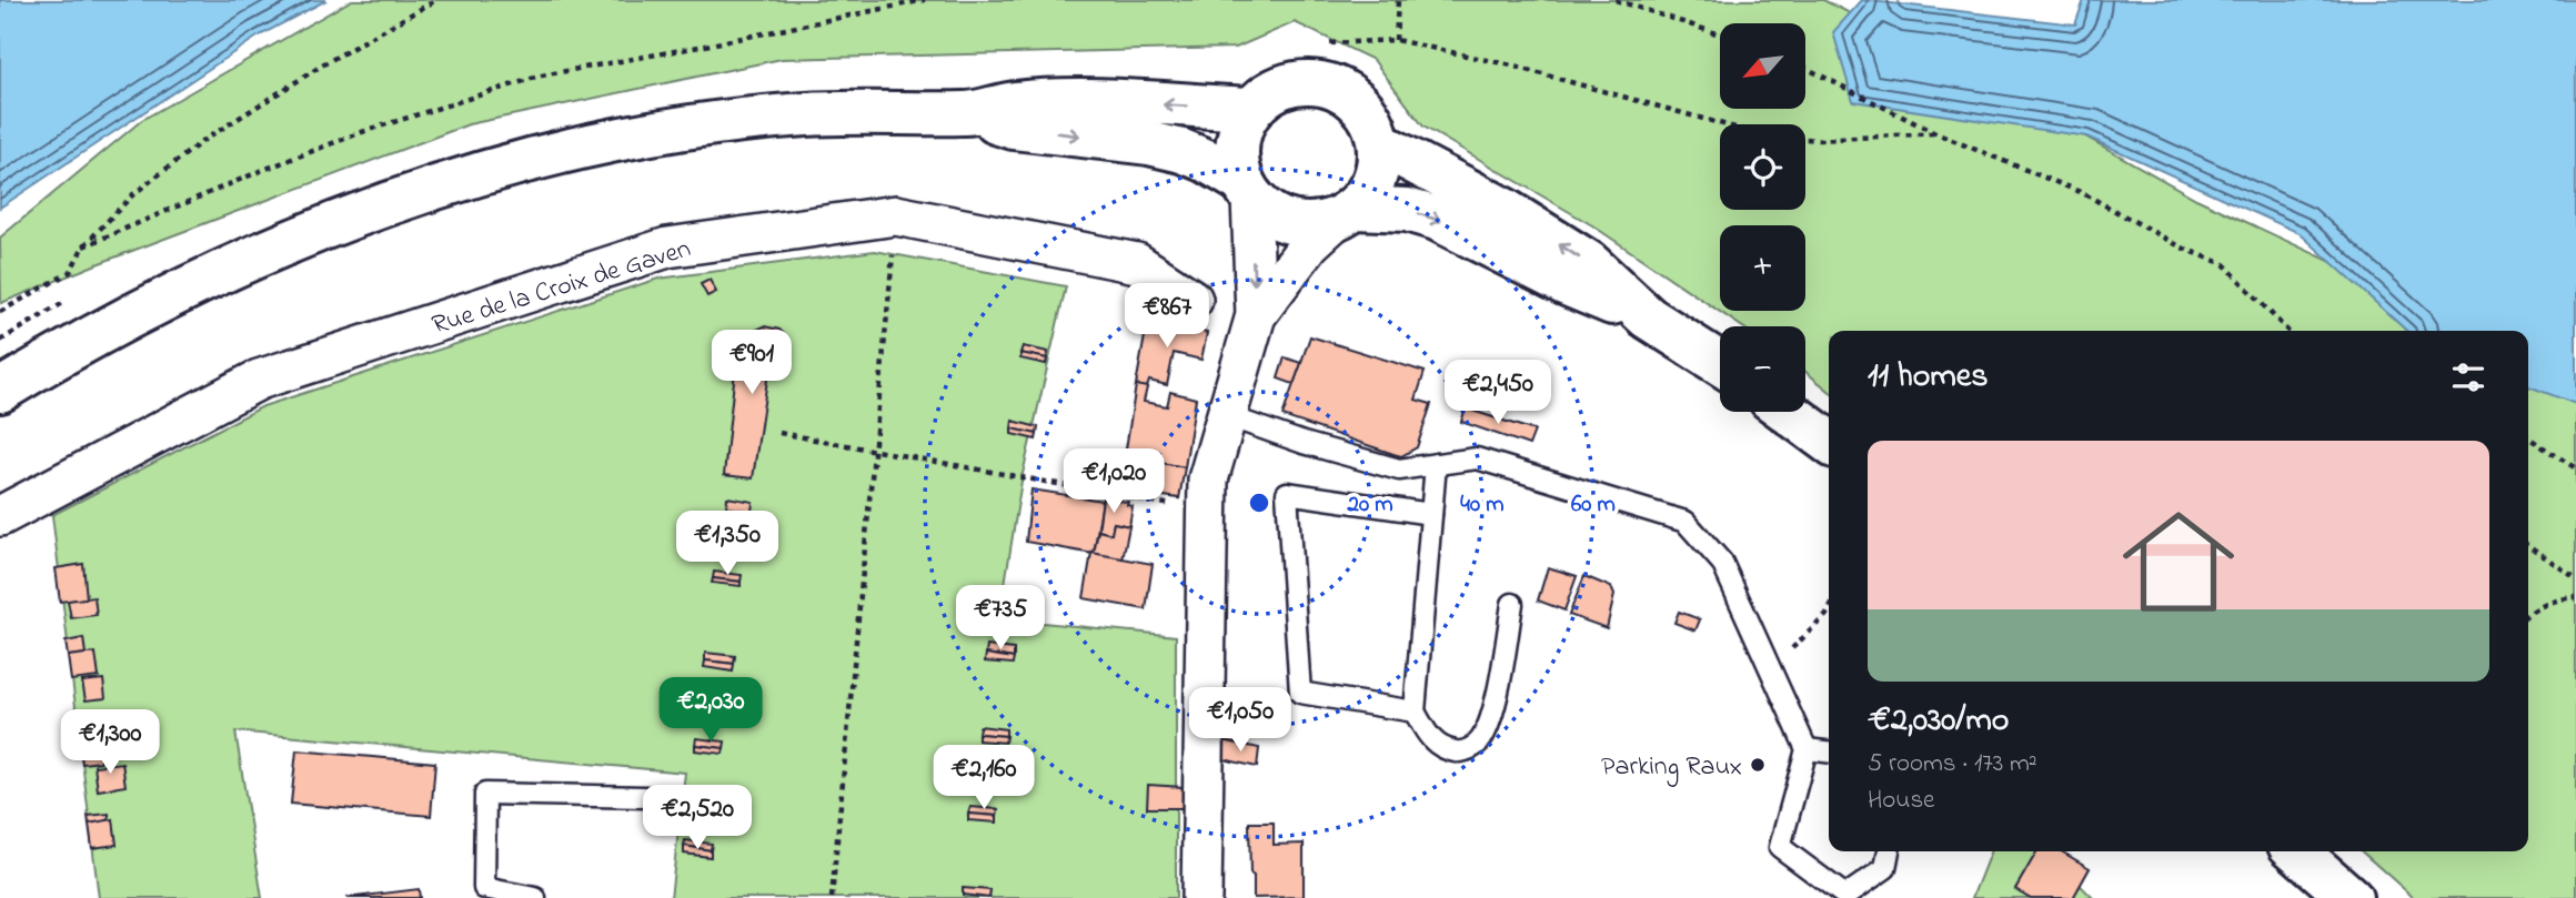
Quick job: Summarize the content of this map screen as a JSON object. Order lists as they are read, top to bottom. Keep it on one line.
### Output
{"streets":{"street":["Rue de la Croix de Gaven"]},"places":["Parking Raux"],"north":"bottom left","page":{"map_buttons":["+","−"],"price":["€867","€901","€2,450","€1,020","€1,350","€735","€2,030","€1,050","€1,300","€2,160","€2,520"],"heading":"11 homes","list":[{"name":"€2,030/mo","note":"5 rooms · 173 m² · House"}]},"rings":["20 m","40 m","60 m"]}
